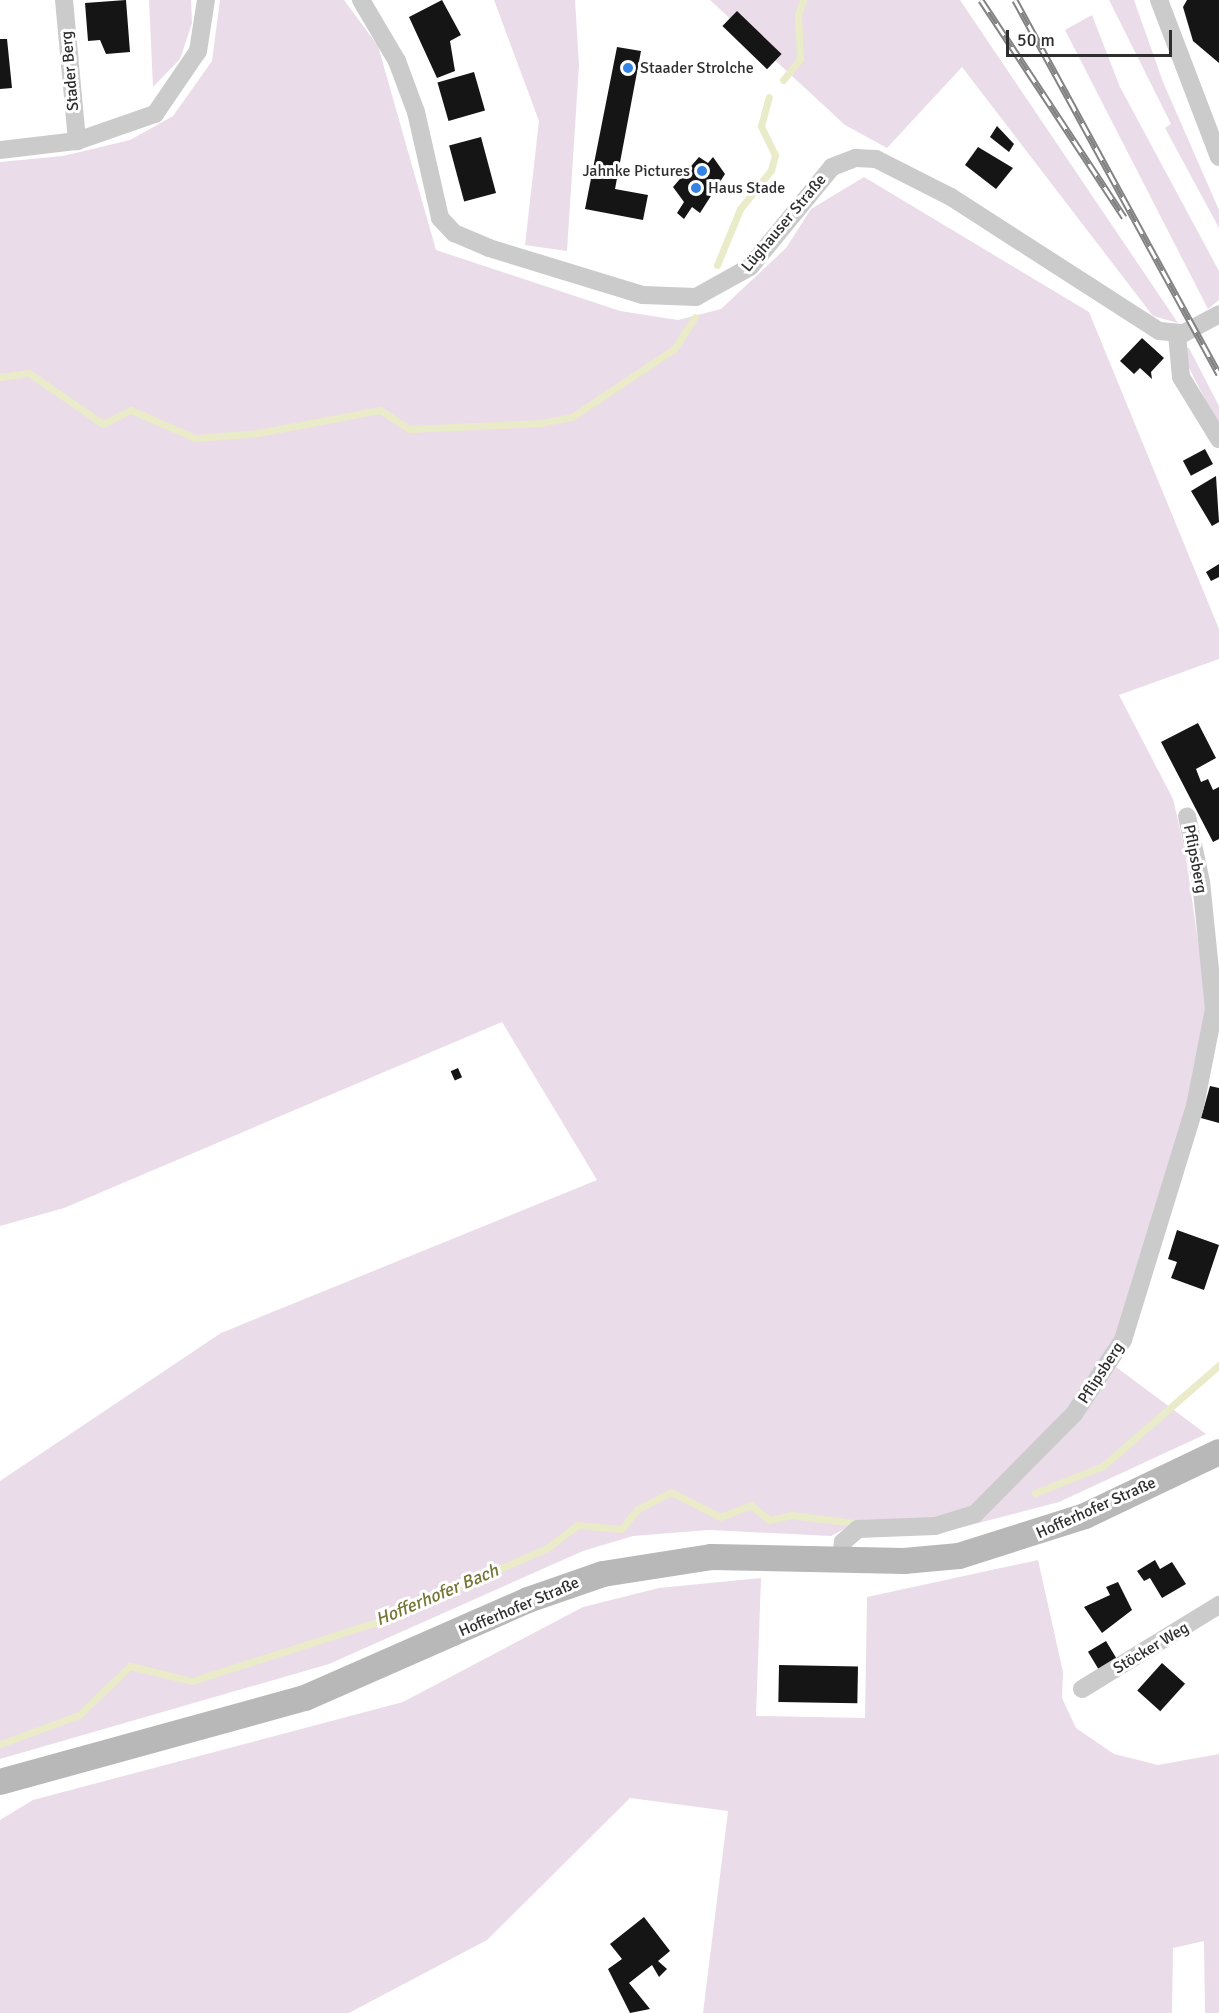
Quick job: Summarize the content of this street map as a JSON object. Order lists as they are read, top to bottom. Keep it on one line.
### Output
{"streets":{"street":["Stader Berg","Lüghauser Straße","Pflipsberg","Hofferhofer Straße","Stöcker Weg"]},"crossings":[["Pflipsberg","Hofferhofer Straße"]],"water":["Hofferhofer Bach"],"places":["Staader Strolche","Jahnke Pictures","Haus Stade"],"scale_bar":"50 m"}
